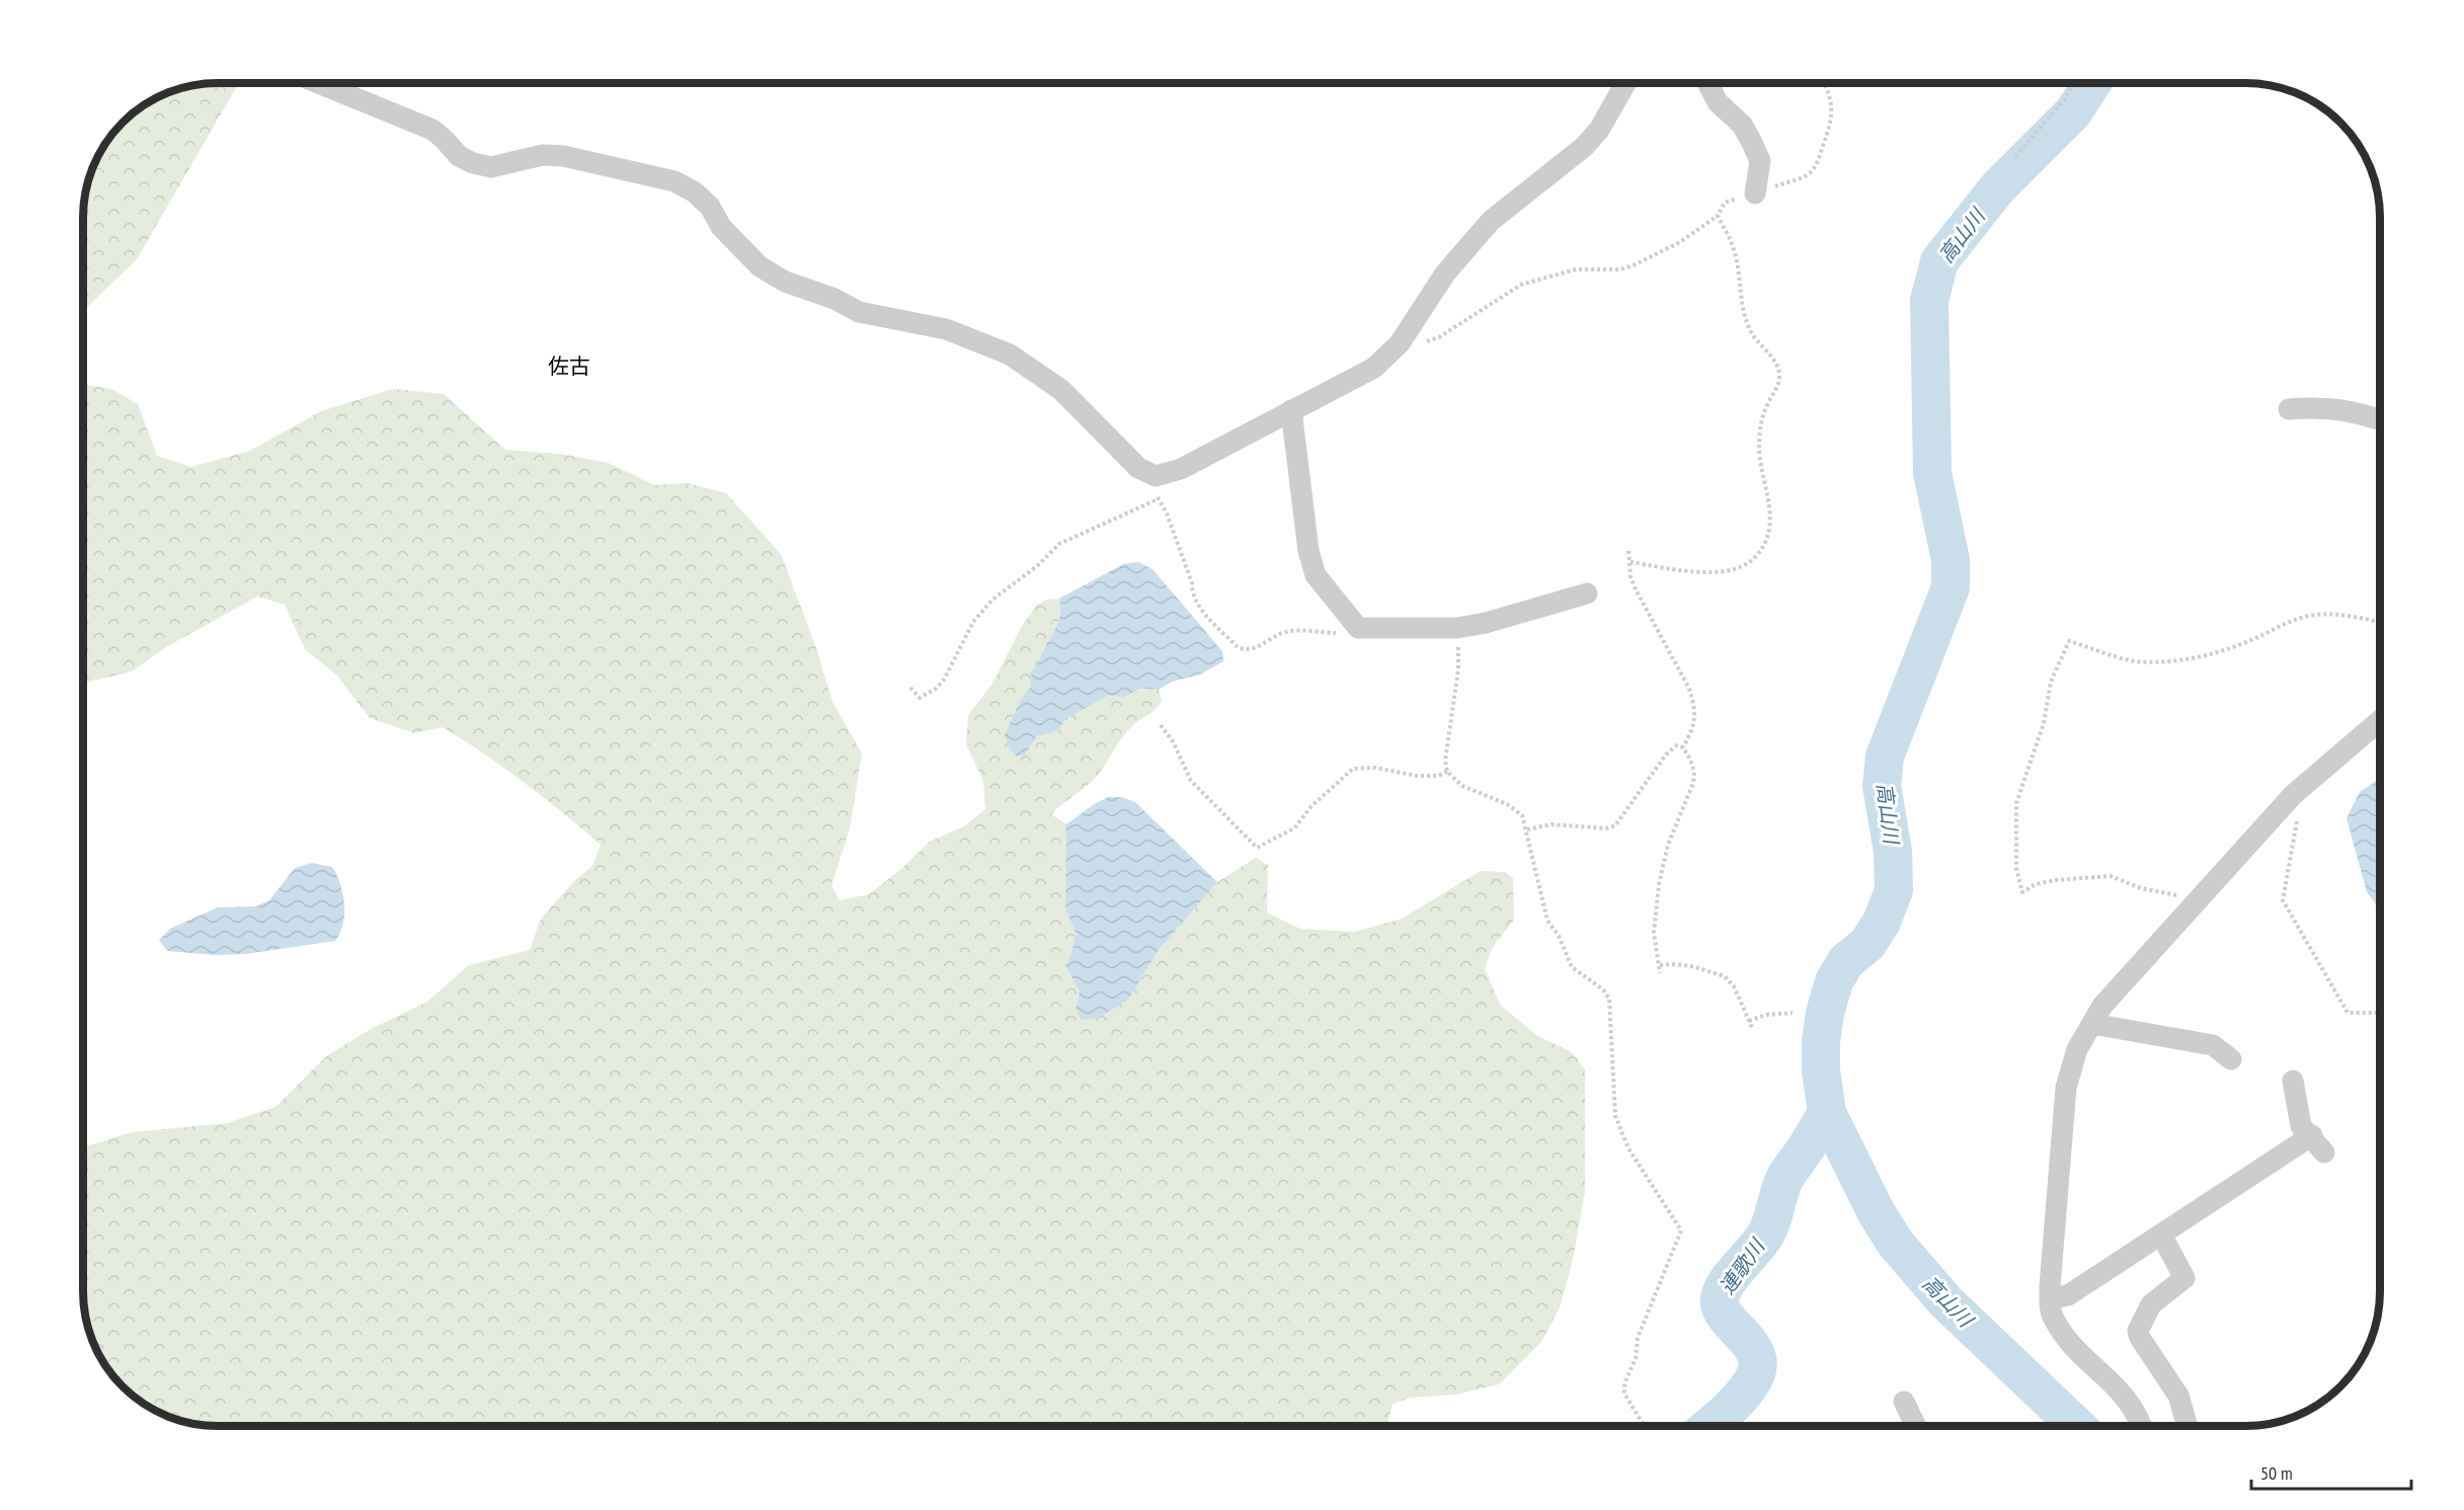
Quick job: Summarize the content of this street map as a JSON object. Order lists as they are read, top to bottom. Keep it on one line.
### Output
{"districts":["佐古"],"water":["高山川","連歌川"],"scale_bar":"50 m"}
